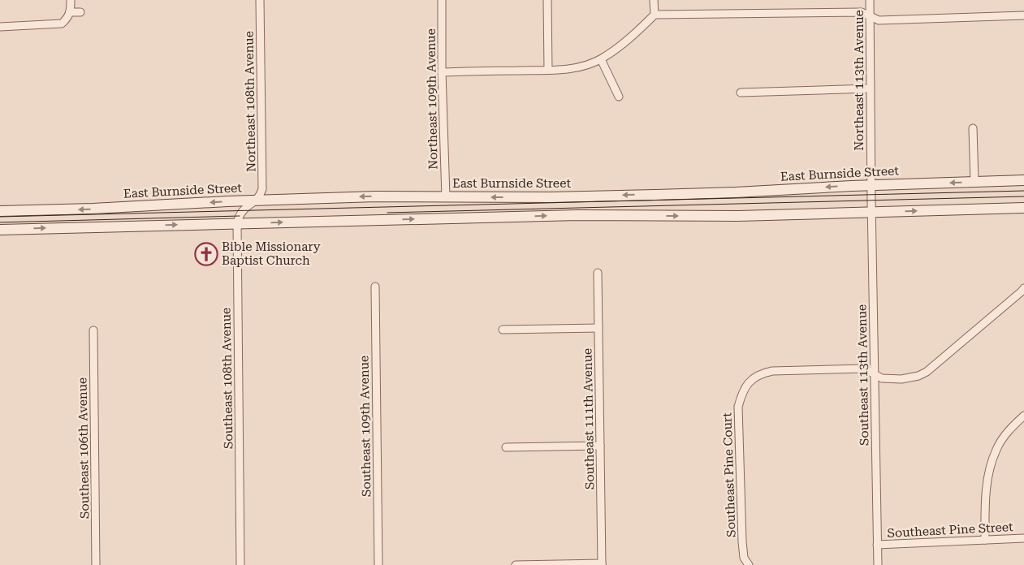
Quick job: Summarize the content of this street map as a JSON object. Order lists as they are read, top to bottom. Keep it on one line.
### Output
{"streets":{"street":["Northeast 113th Avenue","Northeast 109th Avenue","Northeast 108th Avenue","East Burnside Street","Southeast 113th Avenue","Southeast 108th Avenue","Southeast 111th Avenue","Southeast 109th Avenue","Southeast 106th Avenue","Southeast Pine Court","Southeast Pine Street"]},"crossings":[["Northeast 113th Avenue","East Burnside Street"],["Northeast 113th Avenue","Southeast 113th Avenue"],["Northeast 109th Avenue","East Burnside Street"],["Northeast 108th Avenue","East Burnside Street"],["East Burnside Street","Southeast 113th Avenue"],["Southeast 113th Avenue","Southeast Pine Court"],["Southeast 113th Avenue","Southeast Pine Street"]],"places":{"church":["Bible Missionary Baptist Church"]}}
